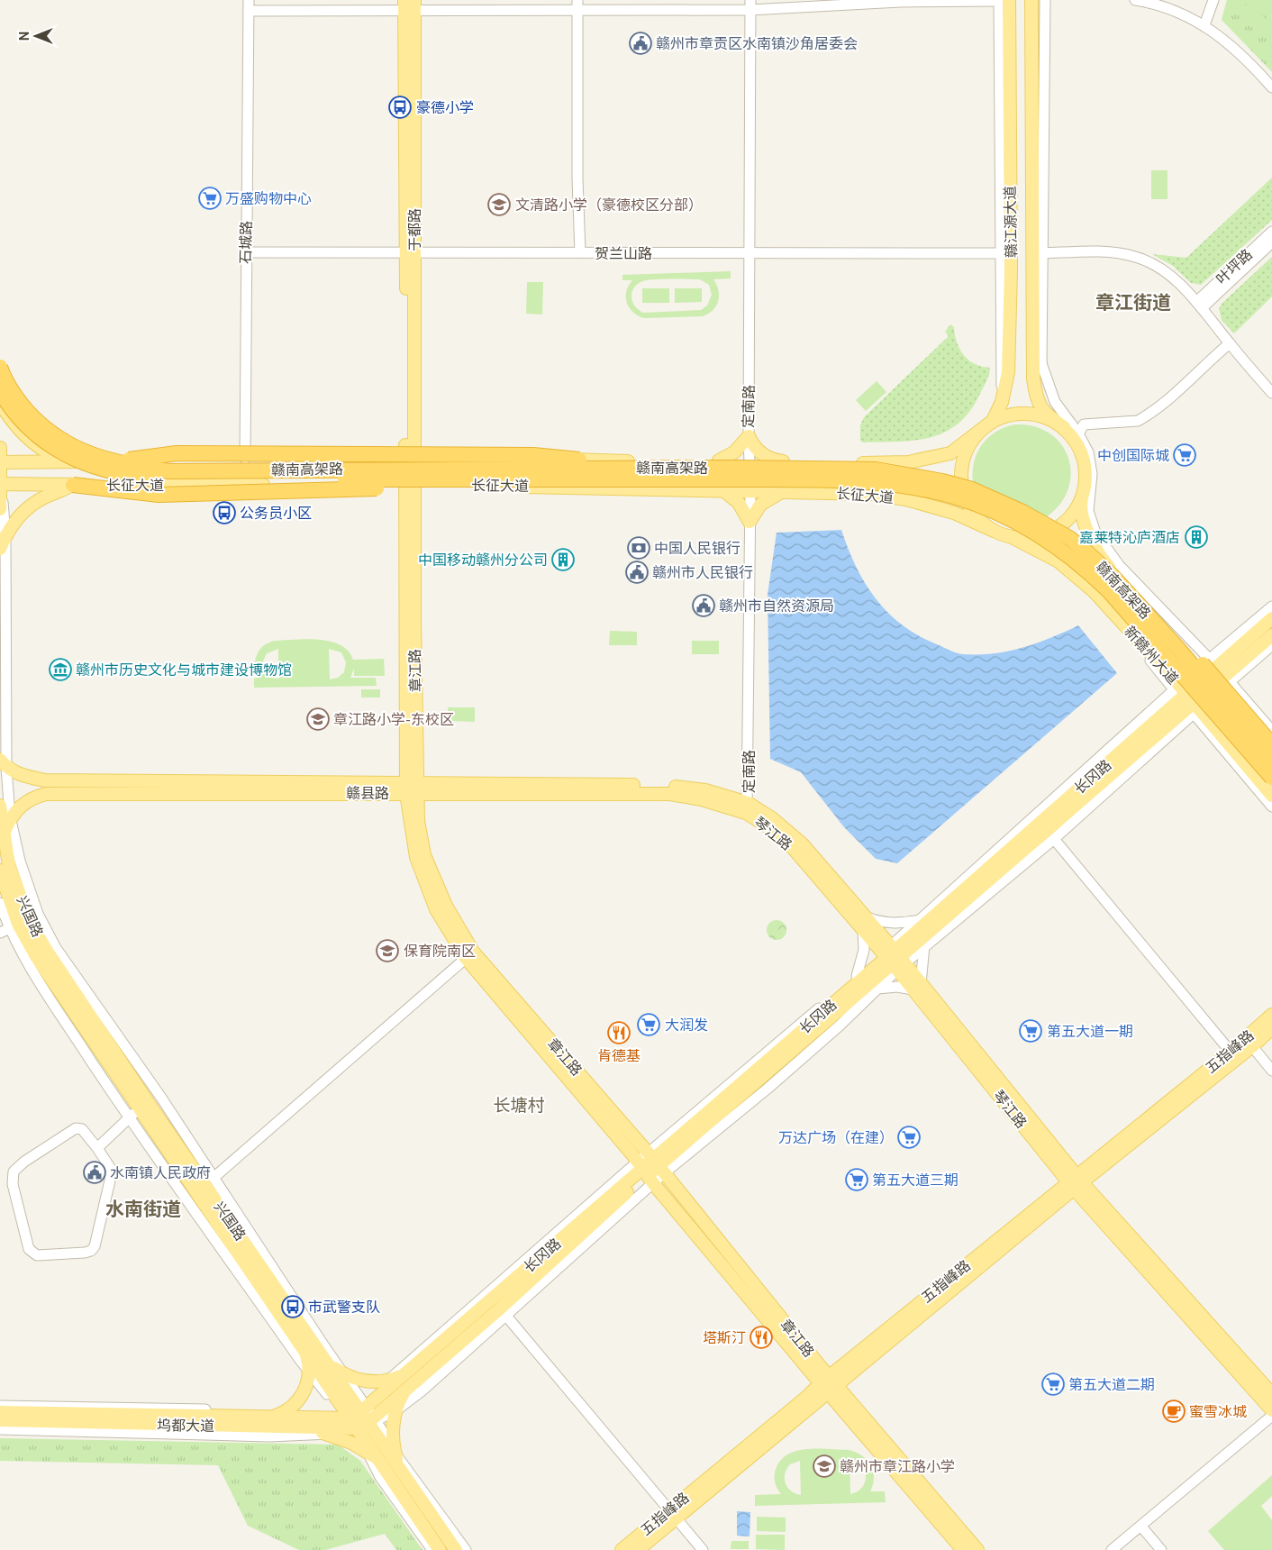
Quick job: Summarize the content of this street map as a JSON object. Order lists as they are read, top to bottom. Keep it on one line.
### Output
{"streets":{"highway":["赣南高架路"],"main road":["赣江源大道","于都路","长征大道","新赣州大道","章江路","长冈路","赣县路","琴江路","兴国路","五指峰路","坞都大道"],"street":["石城路","贺兰山路","叶坪路","定南路"]},"crossings":[["赣江源大道","长征大道"],["赣江源大道","新赣州大道"],["于都路","贺兰山路"],["于都路","长征大道"],["于都路","章江路"],["石城路","贺兰山路"],["石城路","长征大道"],["贺兰山路","定南路"],["定南路","长征大道"],["定南路","赣县路"],["定南路","琴江路"],["赣南高架路","新赣州大道"],["赣南高架路","长冈路"],["长征大道","新赣州大道"],["长征大道","章江路"],["新赣州大道","长冈路"],["章江路","长冈路"],["章江路","赣县路"],["章江路","五指峰路"],["长冈路","琴江路"],["长冈路","兴国路"],["长冈路","坞都大道"],["赣县路","琴江路"],["琴江路","五指峰路"],["兴国路","坞都大道"]],"districts":["章江街道","长塘村","水南街道"],"places":{"public building":["赣州市章贡区水南镇沙角居委会","赣州市人民银行","赣州市自然资源局","水南镇人民政府"],"bus stop":["豪德小学","公务员小区","市武警支队"],"supermarket":["万盛购物中心","中创国际城","大润发","第五大道一期","万达广场（在建）","第五大道三期","第五大道二期"],"school or university":["文清路小学（豪德校区分部）","章江路小学-东校区","保育院南区","赣州市章江路小学"],"building":["嘉莱特沁庐酒店","中国移动赣州分公司"],"bank":["中国人民银行"],"museum":["赣州市历史文化与城市建设博物馆"],"restaurant":["肯德基","塔斯汀"],"cafe":["蜜雪冰城"]},"north":"left"}
